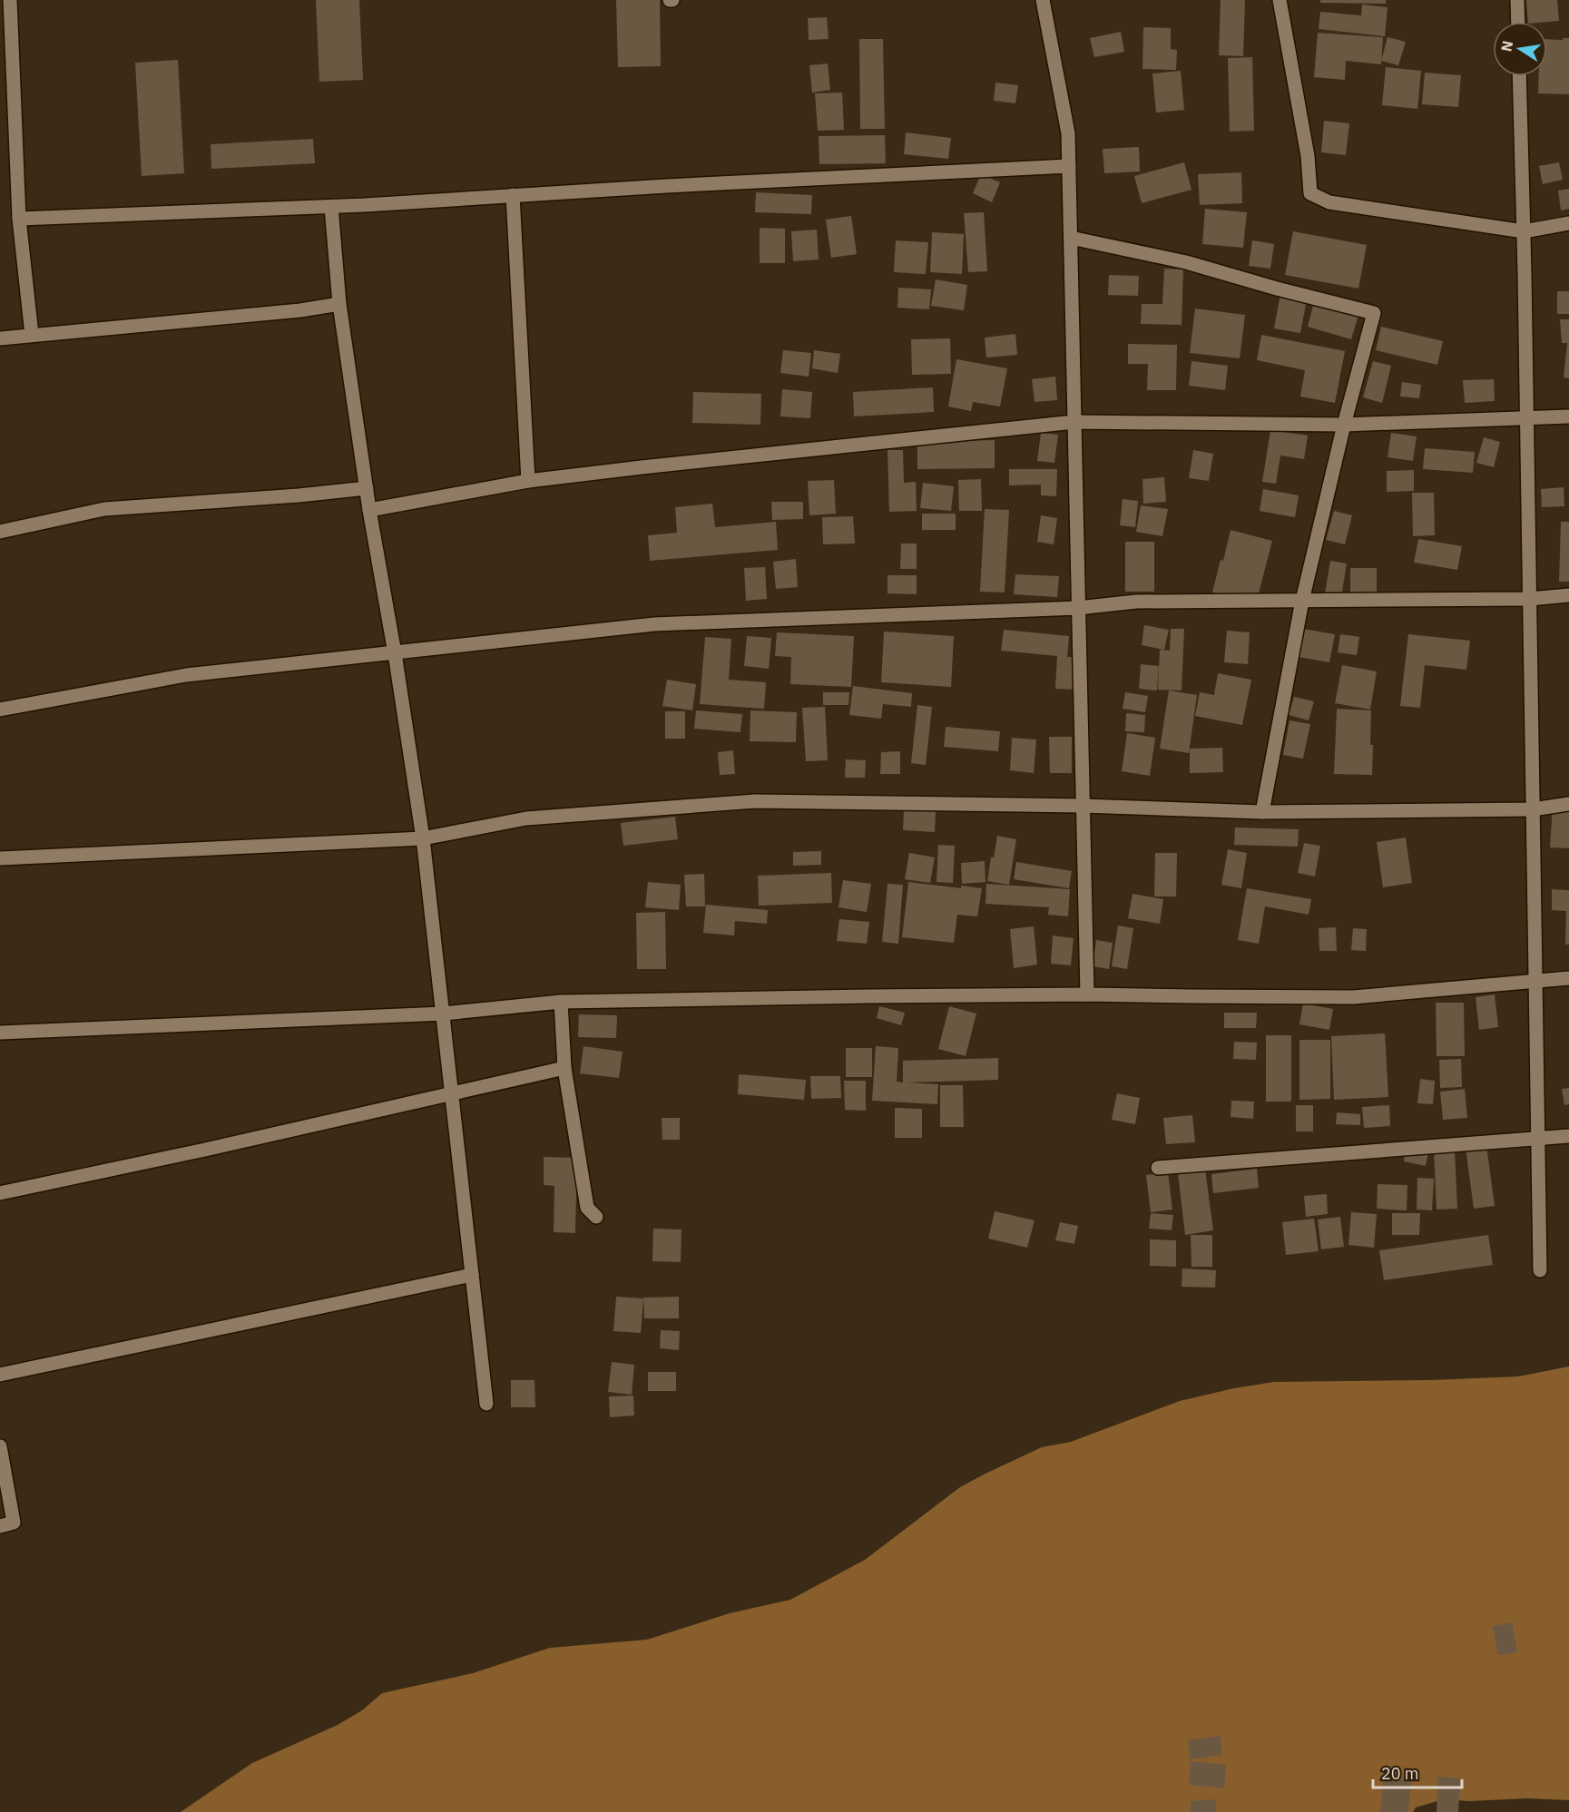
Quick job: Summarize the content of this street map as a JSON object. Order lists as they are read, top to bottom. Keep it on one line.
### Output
{"scale_bar":"20 m","north":"left"}
